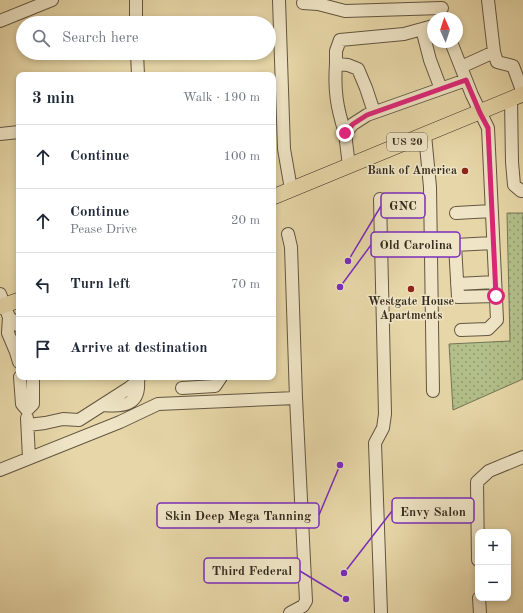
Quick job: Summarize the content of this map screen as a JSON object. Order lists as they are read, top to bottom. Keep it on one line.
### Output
{"streets":{"main road":["US 20"]},"places":["Bank of America","GNC","Old Carolina","Westgate House Apartments","Skin Deep Mega Tanning","Envy Salon","Third Federal"],"north":"top","page":{"search":"Search here","heading":["3 min","Walk · 190 m"],"list":[["Continue","100 m"],["Continue","Pease Drive","20 m"],["Turn left","70 m"],"Arrive at destination"],"map_buttons":["+","−"]}}
